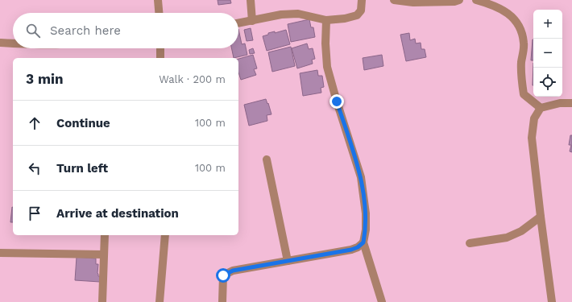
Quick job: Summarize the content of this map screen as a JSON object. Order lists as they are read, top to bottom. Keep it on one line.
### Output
{"page":{"map_buttons":["+","−"],"search":"Search here","heading":["3 min","Walk · 200 m"],"list":[["Continue","100 m"],["Turn left","100 m"],"Arrive at destination"]}}
